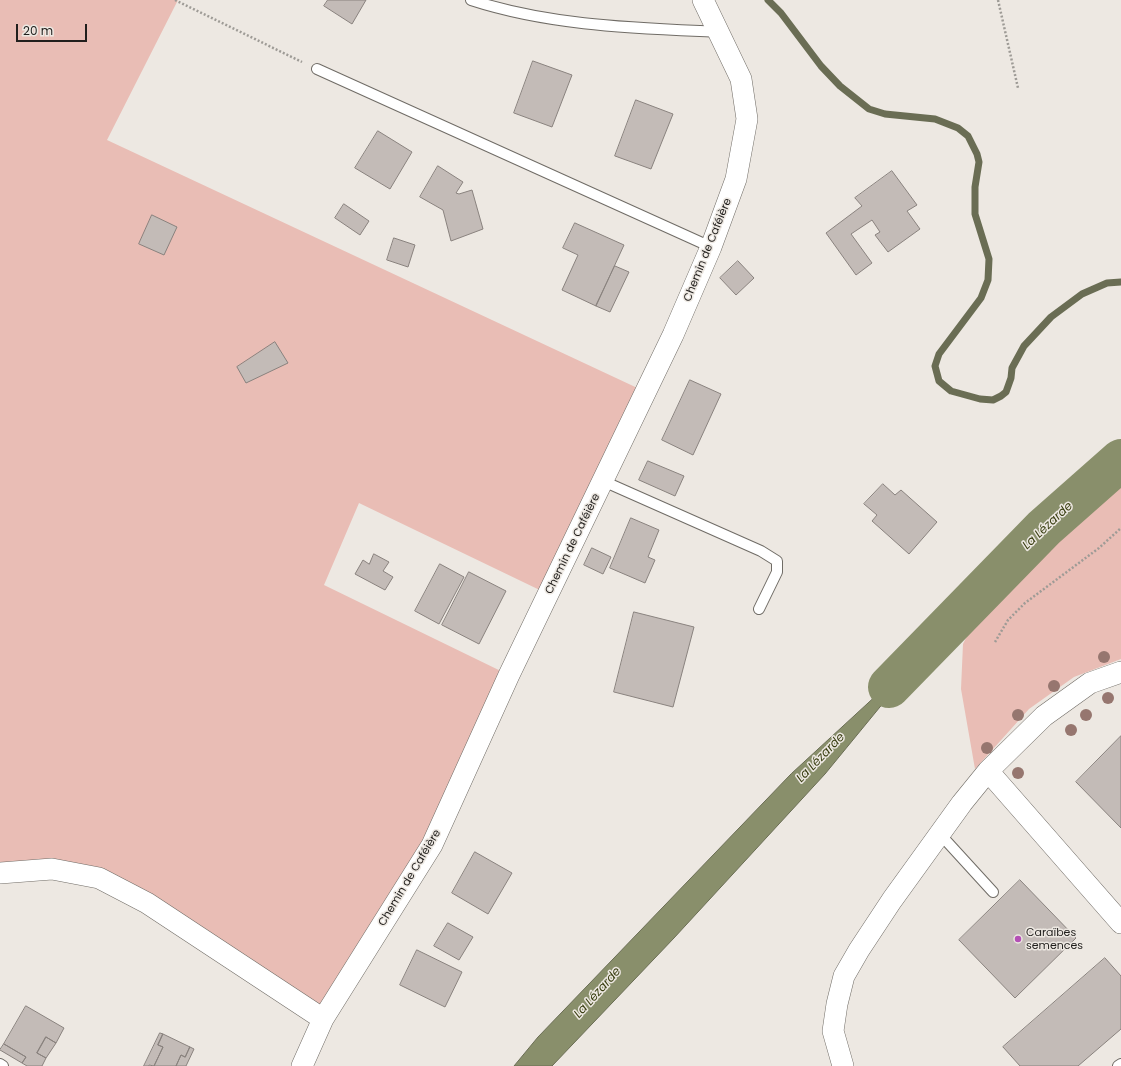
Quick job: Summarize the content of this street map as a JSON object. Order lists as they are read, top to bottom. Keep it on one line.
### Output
{"streets":{"street":["Chemin de Caféière"]},"water":["La Lézarde"],"places":["Caraïbes semences"],"scale_bar":"20 m"}
